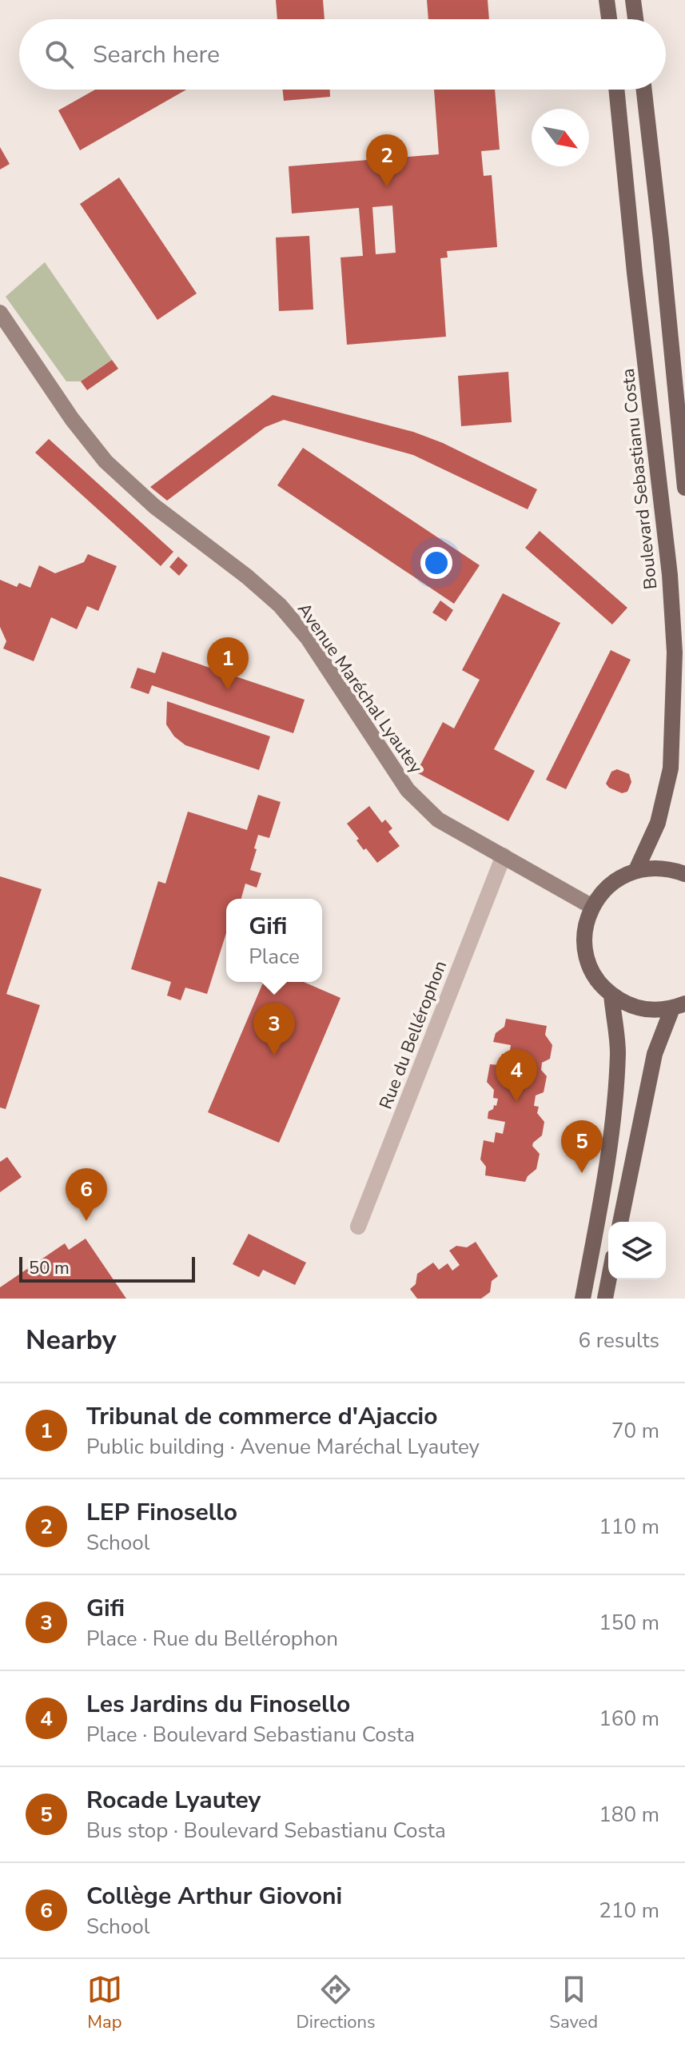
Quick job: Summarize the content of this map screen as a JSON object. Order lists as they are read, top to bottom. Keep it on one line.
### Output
{"streets":{"main road":["Boulevard Sebastianu Costa"],"street":["Avenue Maréchal Lyautey","Rue du Bellérophon"]},"crossings":[["Avenue Maréchal Lyautey","Rue du Bellérophon"]],"scale_bar":"50 m","north":"bottom right","page":{"search":"Search here","pins":["2","1","3","4","5","6"],"popup":["Gifi","Place"],"scale":"50 m","heading":["Nearby","6 results"],"list":[{"mark":"1","name":"Tribunal de commerce d'Ajaccio","note":"Public building · Avenue Maréchal Lyautey","value":"70 m"},{"mark":"2","name":"LEP Finosello","note":"School","value":"110 m"},{"mark":"3","name":"Gifi","note":"Place · Rue du Bellérophon","value":"150 m"},{"mark":"4","name":"Les Jardins du Finosello","note":"Place · Boulevard Sebastianu Costa","value":"160 m"},{"mark":"5","name":"Rocade Lyautey","note":"Bus stop · Boulevard Sebastianu Costa","value":"180 m"},{"mark":"6","name":"Collège Arthur Giovoni","note":"School","value":"210 m"}],"nav":["Map","Directions","Saved"]}}
